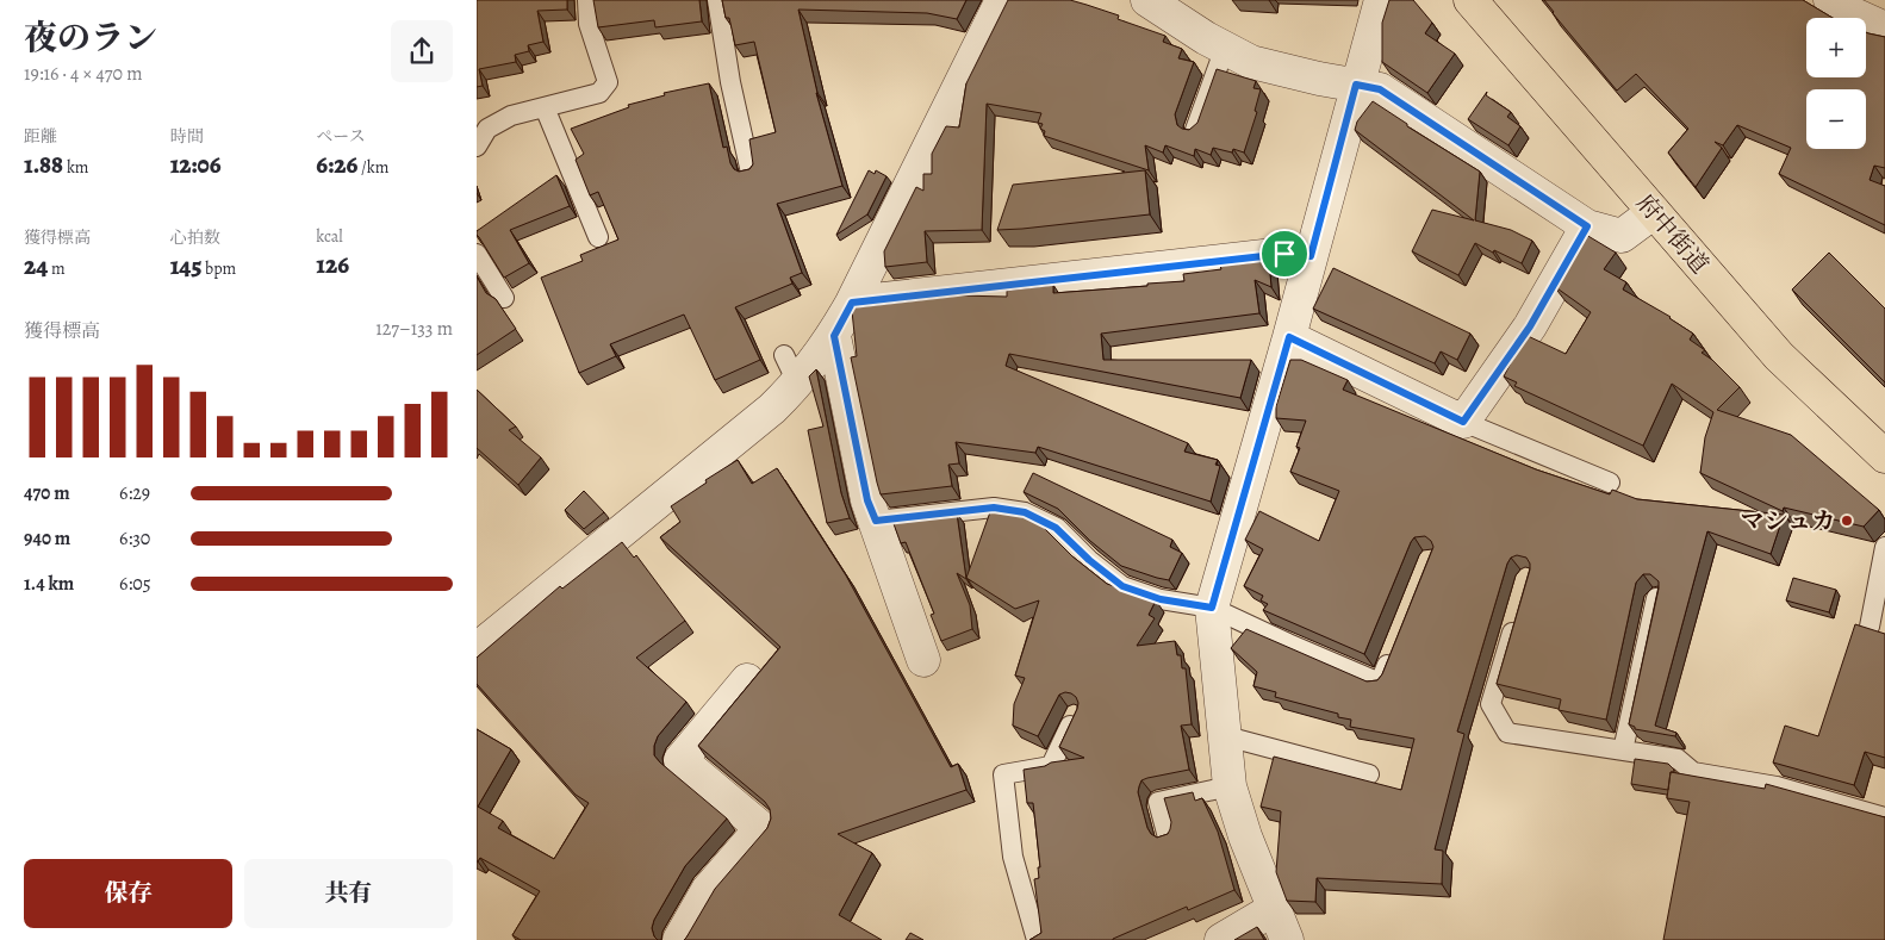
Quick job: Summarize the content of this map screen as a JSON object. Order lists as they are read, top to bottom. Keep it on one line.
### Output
{"streets":{"main road":["府中街道"]},"places":["マシュカ"],"page":{"heading":["夜のラン","19:16 · 4 × 470 m"],"map_buttons":["+","−"],"stats":[["距離","1.88 km"],["時間","12:06"],["ペース","6:26 /km"],["獲得標高","24 m"],["心拍数","145 bpm"],["kcal","126"]],"chart":["獲得標高","127–133 m"],"list":[{"name":"470 m","note":"6:29"},{"name":"940 m","note":"6:30"},{"name":"1.4 km","note":"6:05"}],"buttons":["保存","共有"]}}
